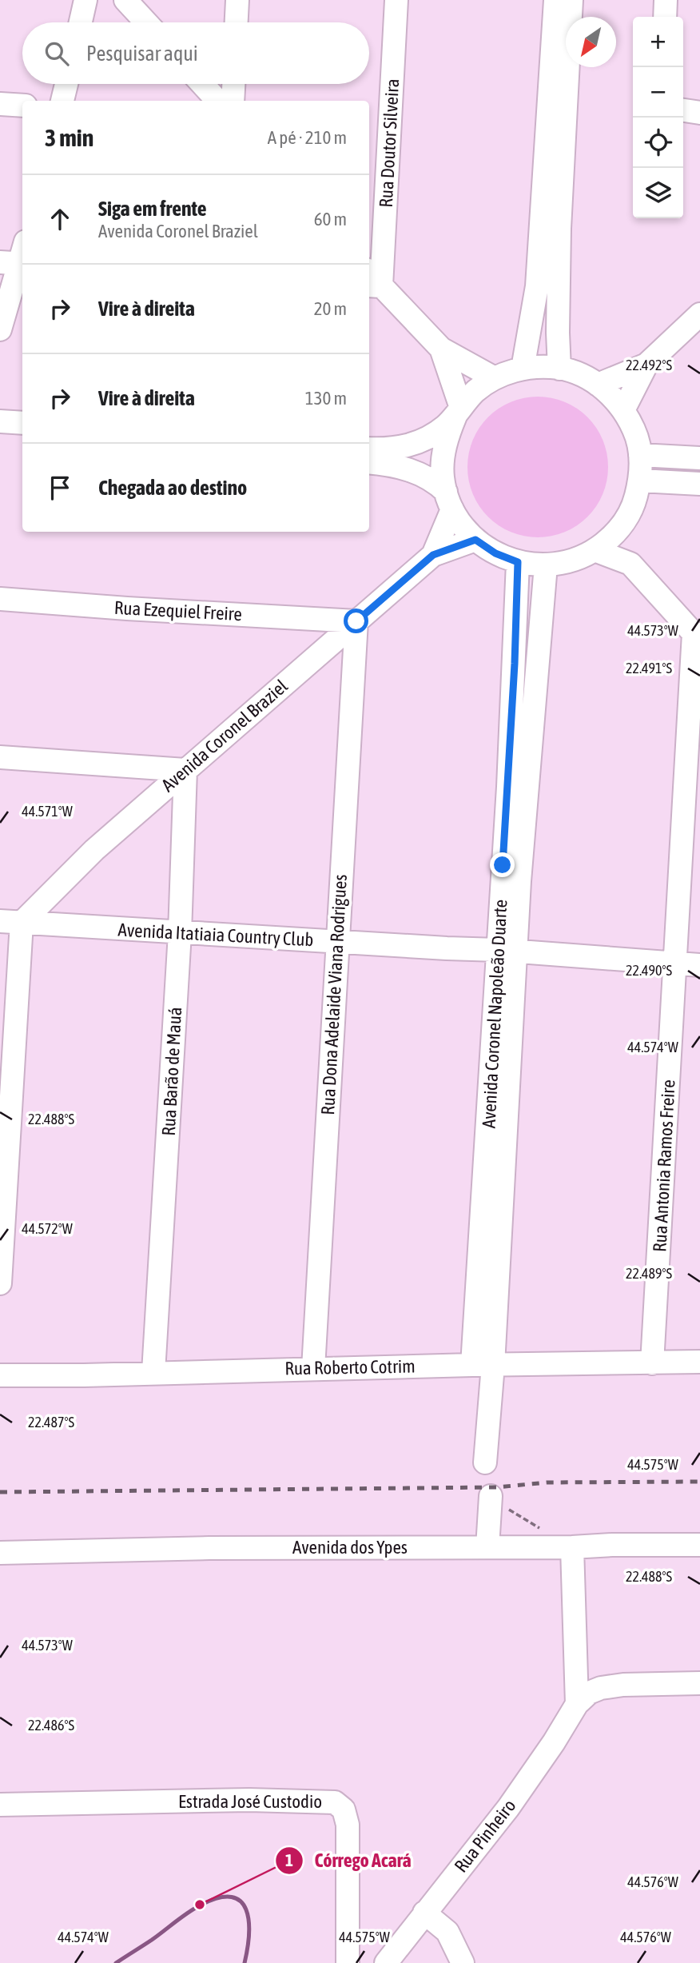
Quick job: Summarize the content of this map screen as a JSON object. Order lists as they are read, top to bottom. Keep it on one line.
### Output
{"streets":{"street":["Rua Doutor Silveira","Rua Ezequiel Freire","Avenida Coronel Braziel","Avenida Itatiaia Country Club","Rua Dona Adelaide Viana Rodrigues","Avenida Coronel Napoleão Duarte","Rua Barão de Mauá","Rua Antonia Ramos Freire","Rua Roberto Cotrim","Avenida dos Ypes","Estrada José Custodio","Rua Pinheiro"]},"crossings":[["Rua Ezequiel Freire","Avenida Coronel Braziel"],["Rua Ezequiel Freire","Rua Dona Adelaide Viana Rodrigues"],["Avenida Coronel Braziel","Avenida Itatiaia Country Club"],["Avenida Coronel Braziel","Rua Dona Adelaide Viana Rodrigues"],["Avenida Coronel Braziel","Avenida Coronel Napoleão Duarte"],["Avenida Coronel Braziel","Rua Barão de Mauá"],["Avenida Itatiaia Country Club","Rua Dona Adelaide Viana Rodrigues"],["Avenida Itatiaia Country Club","Avenida Coronel Napoleão Duarte"],["Avenida Itatiaia Country Club","Rua Barão de Mauá"],["Avenida Itatiaia Country Club","Rua Antonia Ramos Freire"],["Rua Dona Adelaide Viana Rodrigues","Rua Roberto Cotrim"],["Avenida Coronel Napoleão Duarte","Rua Roberto Cotrim"],["Rua Barão de Mauá","Rua Roberto Cotrim"],["Rua Antonia Ramos Freire","Rua Roberto Cotrim"]],"places":["Córrego Acará"],"north":"bottom left","page":{"map_buttons":["+","−"],"search":"Pesquisar aqui","heading":["3 min","A pé · 210 m"],"list":[["Siga em frente","Avenida Coronel Braziel","60 m"],["Vire à direita","20 m"],["Vire à direita","130 m"],"Chegada ao destino"]},"coordinates":["22.492°S","44.573°W","22.491°S","44.571°W","22.490°S","44.574°W","22.488°S","44.572°W","22.489°S","22.487°S","44.575°W","22.486°S","44.576°W"]}
